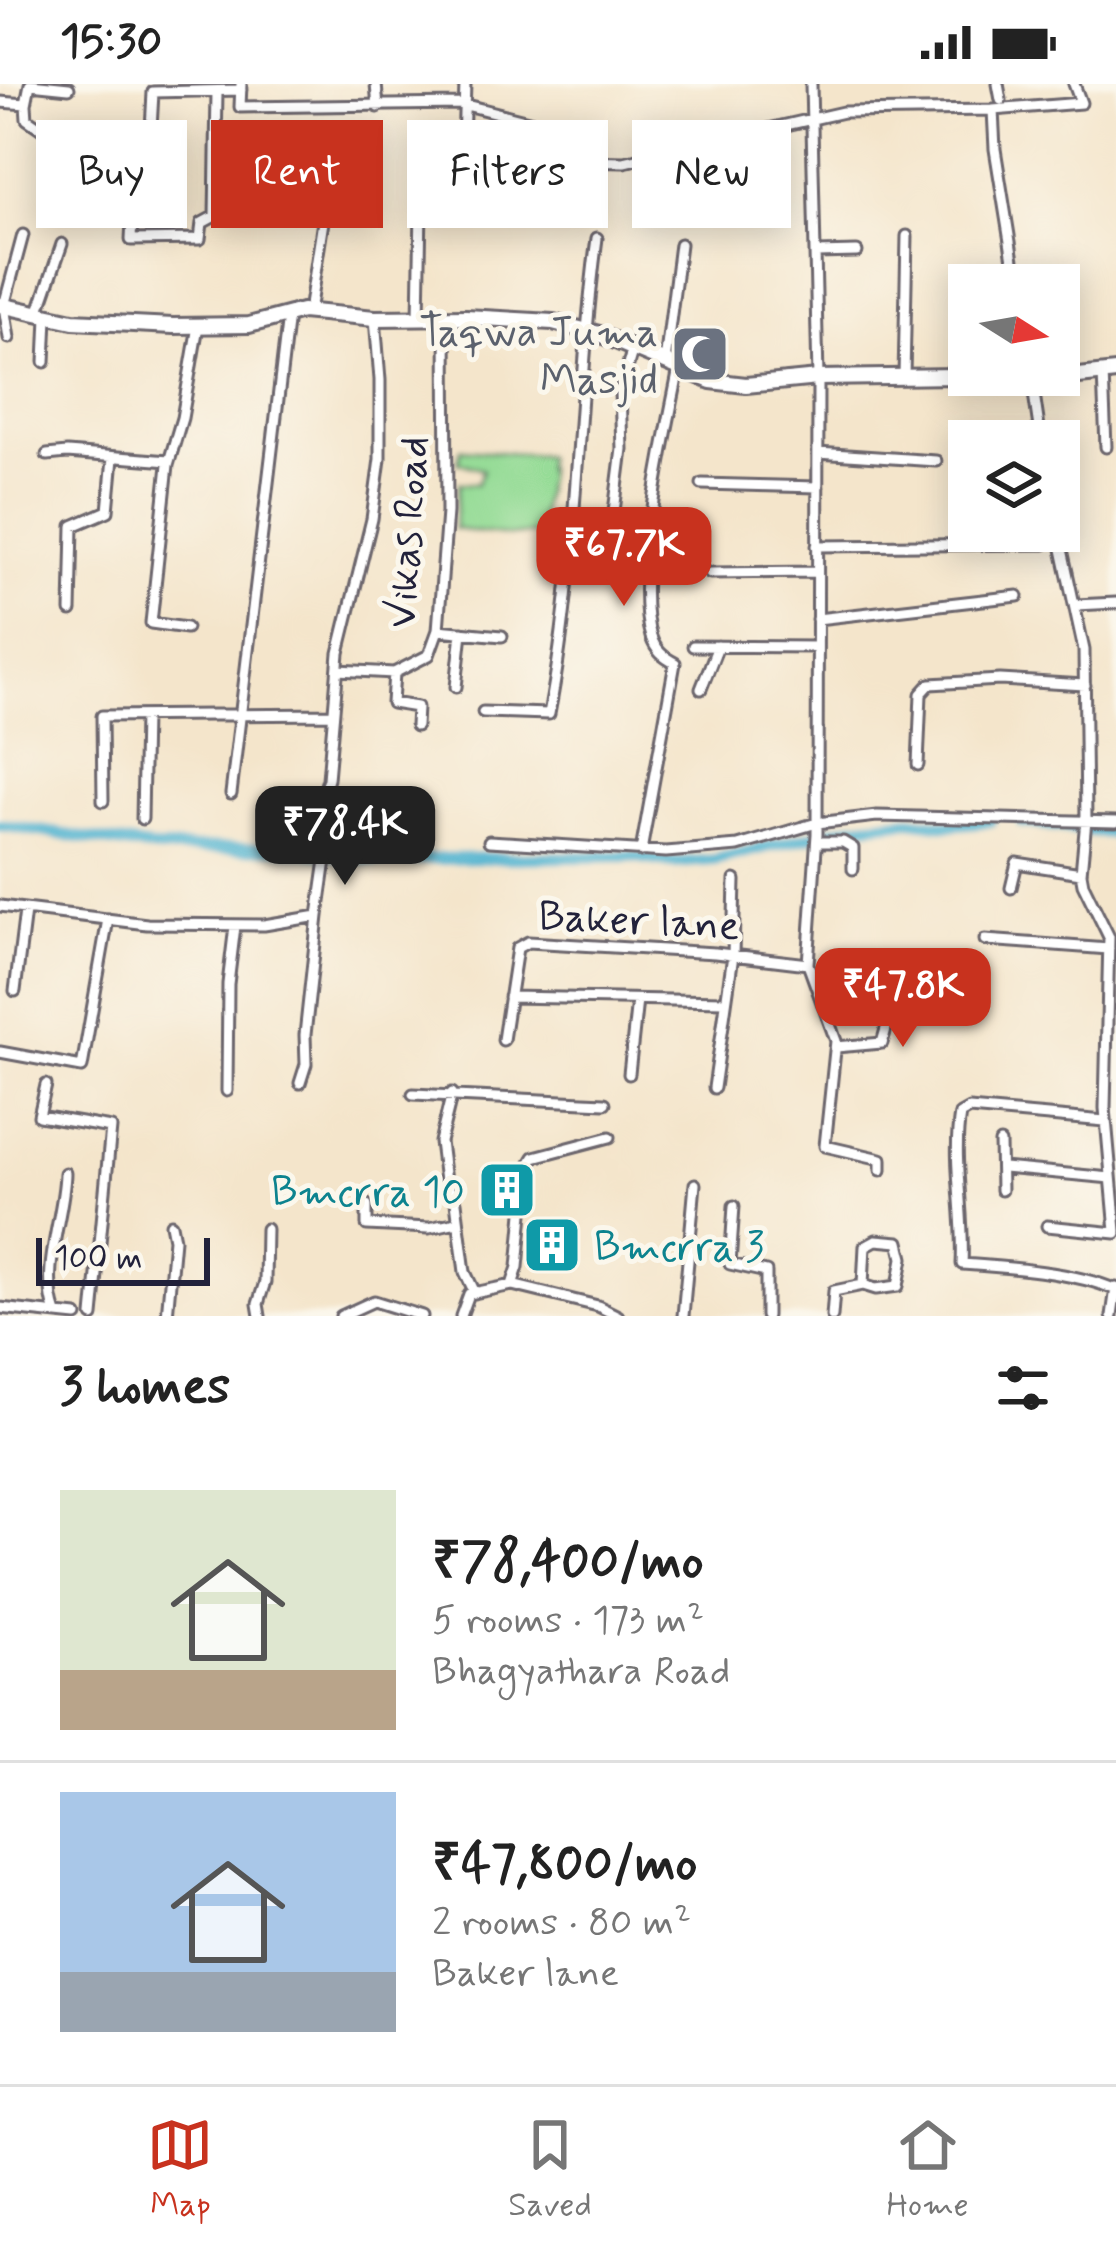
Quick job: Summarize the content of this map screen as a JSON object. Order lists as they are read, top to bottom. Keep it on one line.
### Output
{"streets":{"street":["Vikas Road","Baker lane"]},"places":{"mosque":["Taqwa Juma Masjid"],"building":["Bmcrra 10","Bmcrra 3"]},"scale_bar":"100 m","north":"right","page":{"status":"15:30","chip":["Buy","Rent","Filters","New"],"price":["₹67.7K","₹78.4K","₹47.8K"],"scale":"100 m","heading":"3 homes","list":[{"name":"₹78,400/mo","note":"5 rooms · 173 m² · Bhagyathara Road"},{"name":"₹47,800/mo","note":"2 rooms · 80 m² · Baker lane"}],"tabs":["Map","Saved","Home"]}}
